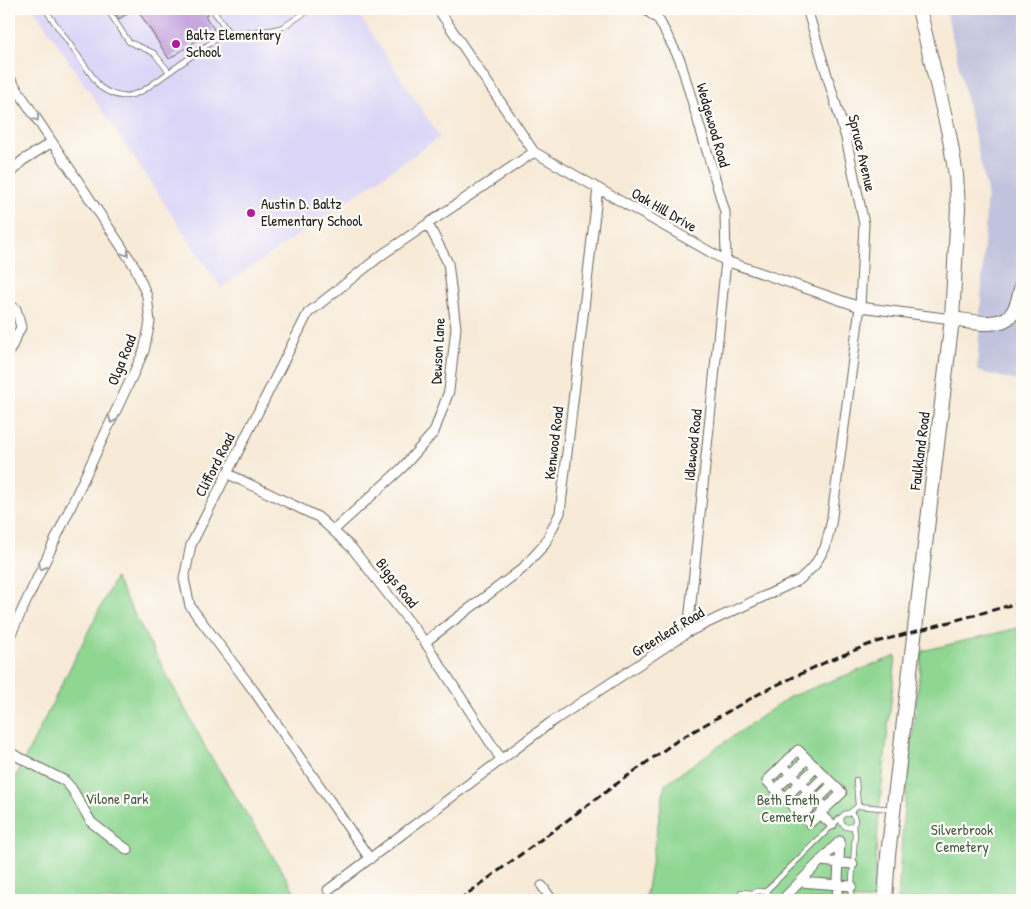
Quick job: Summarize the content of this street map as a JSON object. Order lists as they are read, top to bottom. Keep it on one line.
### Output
{"streets":{"main road":["Faulkland Road"],"street":["Wedgewood Road","Spruce Avenue","Oak Hill Drive","Dewson Lane","Olga Road","Kenwood Road","Idlewood Road","Clifford Road","Biggs Road","Greenleaf Road"]},"crossings":[["Wedgewood Road","Oak Hill Drive"],["Wedgewood Road","Idlewood Road"],["Spruce Avenue","Oak Hill Drive"],["Spruce Avenue","Greenleaf Road"],["Oak Hill Drive","Kenwood Road"],["Oak Hill Drive","Idlewood Road"],["Oak Hill Drive","Faulkland Road"],["Oak Hill Drive","Clifford Road"],["Oak Hill Drive","Greenleaf Road"],["Dewson Lane","Clifford Road"],["Dewson Lane","Biggs Road"],["Kenwood Road","Biggs Road"],["Idlewood Road","Greenleaf Road"],["Clifford Road","Biggs Road"],["Clifford Road","Greenleaf Road"],["Biggs Road","Greenleaf Road"]],"one_way":["Olga Road"],"parks":["Vilone Park","Beth Emeth Cemetery","Silverbrook Cemetery"],"places":["Baltz Elementary School","Austin D. Baltz Elementary School"]}
